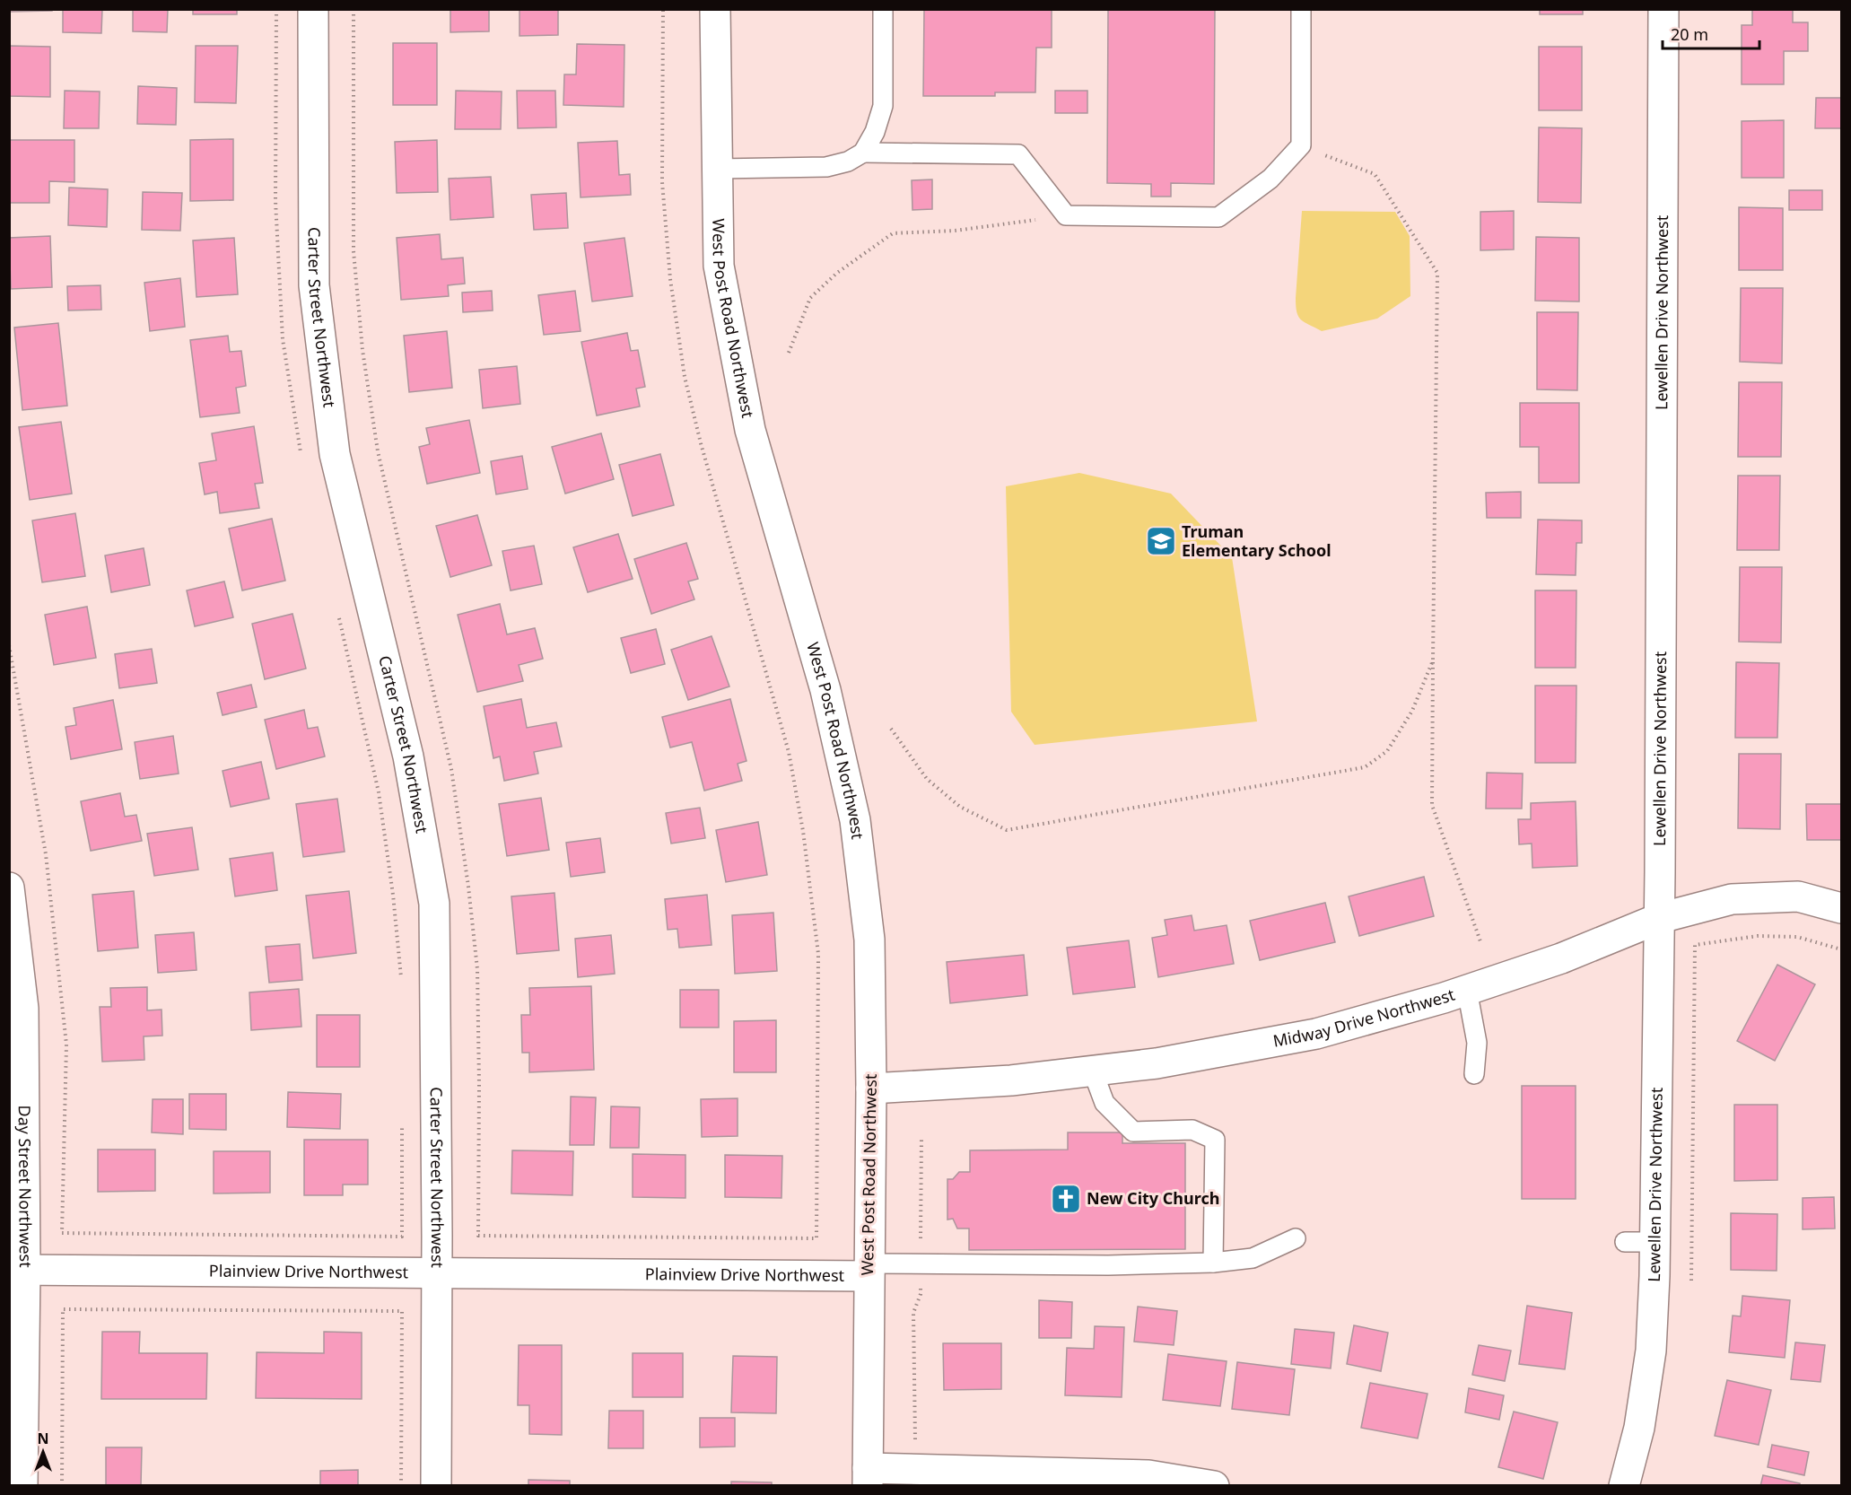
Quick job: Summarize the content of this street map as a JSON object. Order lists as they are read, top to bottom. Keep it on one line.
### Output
{"streets":{"street":["Lewellen Drive Northwest","Carter Street Northwest","West Post Road Northwest","Midway Drive Northwest","Day Street Northwest","Plainview Drive Northwest"]},"crossings":[["Lewellen Drive Northwest","Midway Drive Northwest"],["Carter Street Northwest","Plainview Drive Northwest"],["West Post Road Northwest","Midway Drive Northwest"],["West Post Road Northwest","Plainview Drive Northwest"],["Day Street Northwest","Plainview Drive Northwest"]],"places":{"school or university":["Truman Elementary School"],"church":["New City Church"]},"scale_bar":"20 m","north":"top"}
